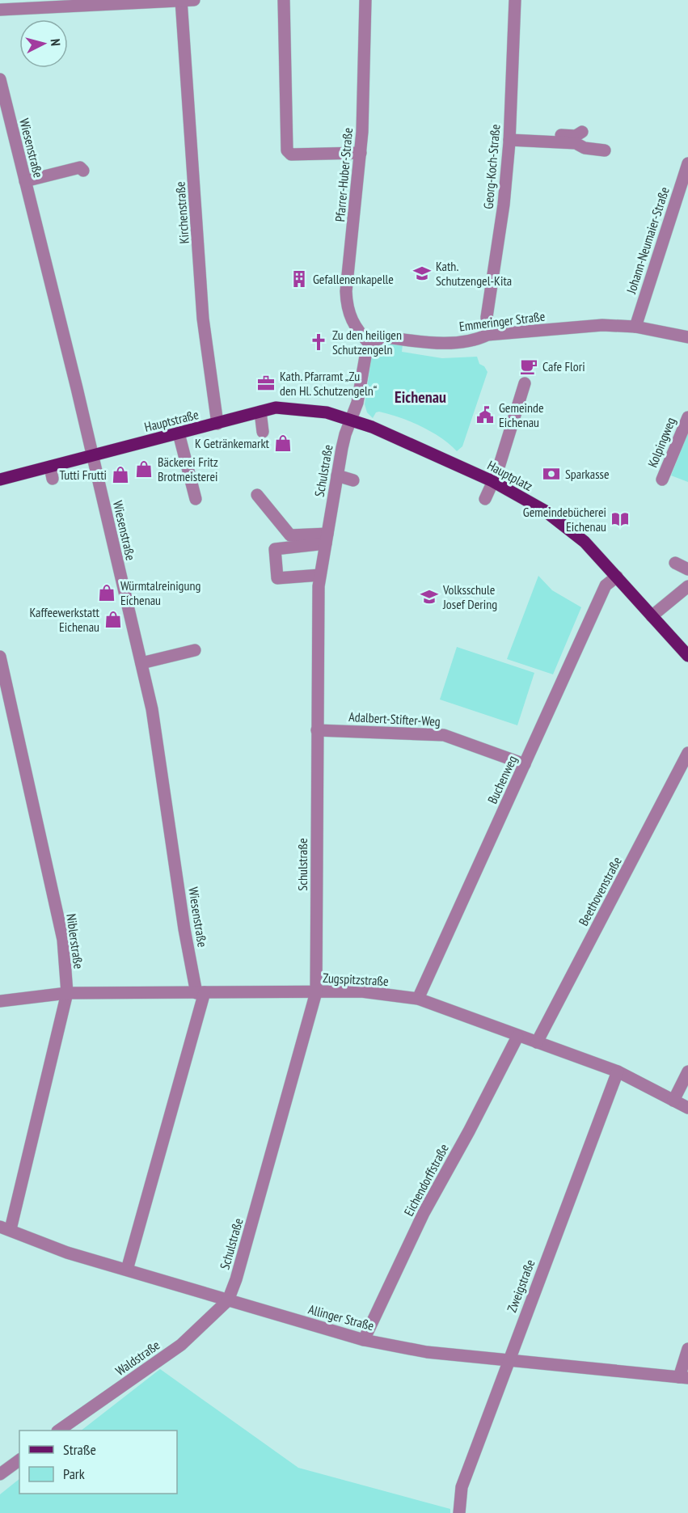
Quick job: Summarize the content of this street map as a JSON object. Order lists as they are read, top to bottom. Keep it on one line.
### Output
{"streets":{"main road":["Hauptstraße","Hauptplatz"],"street":["Wiesenstraße","Georg-Koch-Straße","Pfarrer-Huber-Straße","Kirchenstraße","Johann-Neumaier-Straße","Emmeringer Straße","Kolpingweg","Schulstraße","Adalbert-Stifter-Weg","Buchenweg","Beethovenstraße","Niblerstraße","Zugspitzstraße","Eichendorffstraße","Zweigstraße","Allinger Straße","Waldstraße"]},"crossings":[["Wiesenstraße","Hauptstraße"],["Wiesenstraße","Zugspitzstraße"],["Wiesenstraße","Allinger Straße"],["Georg-Koch-Straße","Emmeringer Straße"],["Pfarrer-Huber-Straße","Emmeringer Straße"],["Kirchenstraße","Hauptstraße"],["Johann-Neumaier-Straße","Emmeringer Straße"],["Hauptstraße","Schulstraße"],["Hauptstraße","Hauptplatz"],["Schulstraße","Hauptplatz"],["Schulstraße","Adalbert-Stifter-Weg"],["Schulstraße","Zugspitzstraße"],["Schulstraße","Allinger Straße"],["Schulstraße","Waldstraße"],["Hauptplatz","Buchenweg"],["Adalbert-Stifter-Weg","Buchenweg"],["Buchenweg","Zugspitzstraße"],["Beethovenstraße","Zugspitzstraße"],["Niblerstraße","Zugspitzstraße"],["Niblerstraße","Allinger Straße"],["Zugspitzstraße","Eichendorffstraße"],["Zugspitzstraße","Zweigstraße"],["Eichendorffstraße","Allinger Straße"],["Zweigstraße","Allinger Straße"],["Allinger Straße","Waldstraße"]],"districts":["Eichenau"],"places":{"school or university":["Kath. Schutzengel-Kita","Volksschule Josef Dering"],"building":["Gefallenenkapelle"],"church":["Zu den heiligen Schutzengeln"],"cafe":["Cafe Flori"],"office":["Kath. Pfarramt „Zu den Hl. Schutzengeln“"],"public building":["Gemeinde Eichenau"],"shop":["K Getränkemarkt","Bäckerei Fritz Brotmeisterei","Tutti Frutti","Würmtalreinigung Eichenau","Kaffeewerkstatt Eichenau"],"bank":["Sparkasse"],"library":["Gemeindebücherei Eichenau"]},"legend":["Straße","Park"],"north":"right"}
